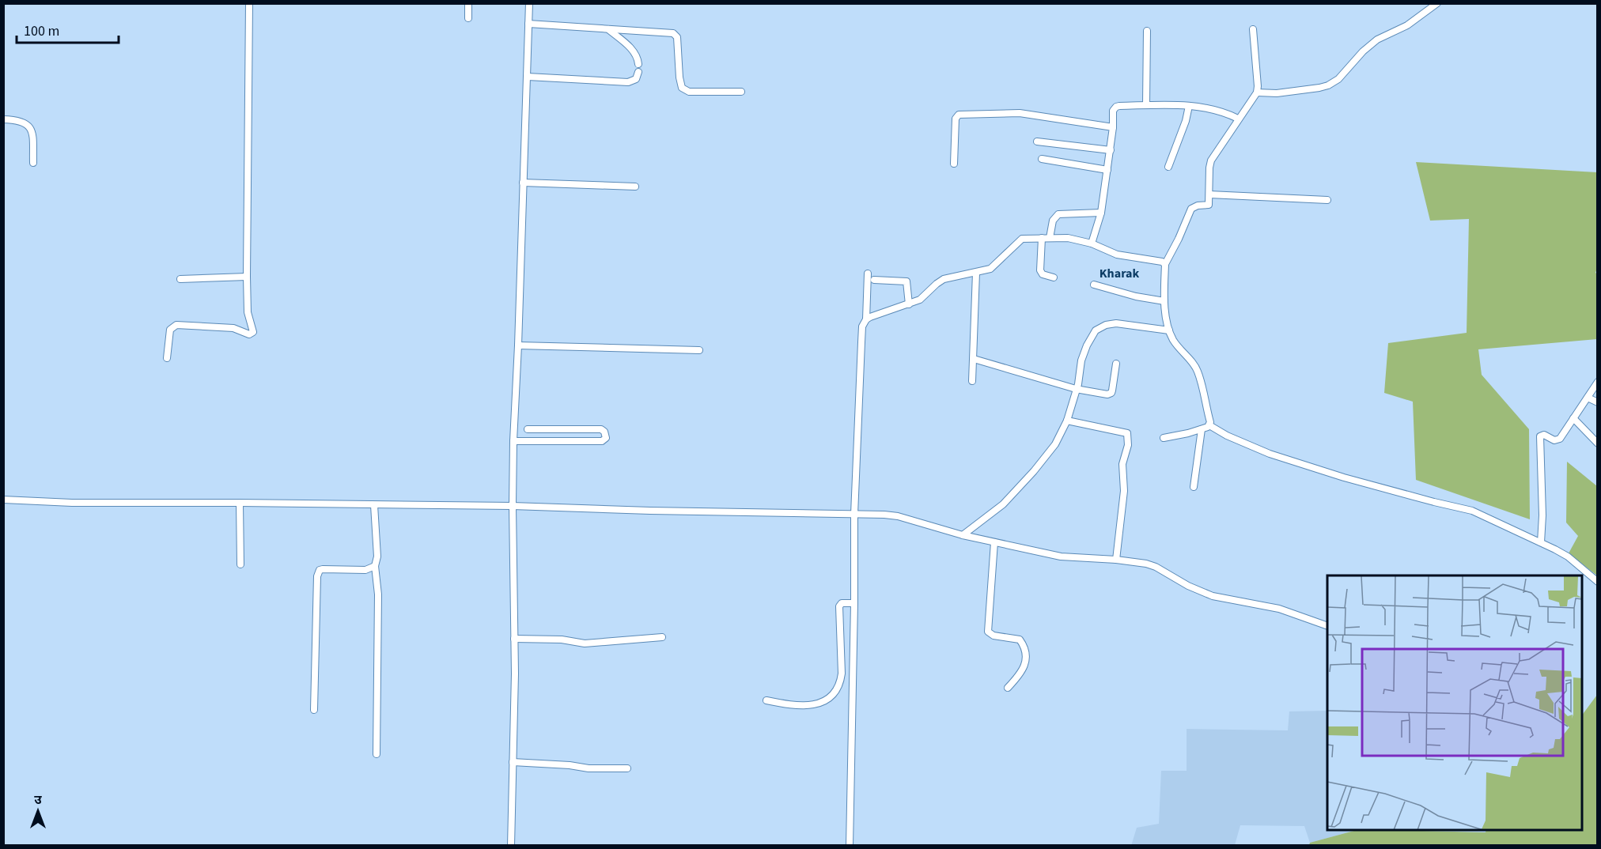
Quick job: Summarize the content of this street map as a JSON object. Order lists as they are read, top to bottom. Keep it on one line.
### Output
{"districts":["Kharak"],"scale_bar":"100 m","north":"top"}
